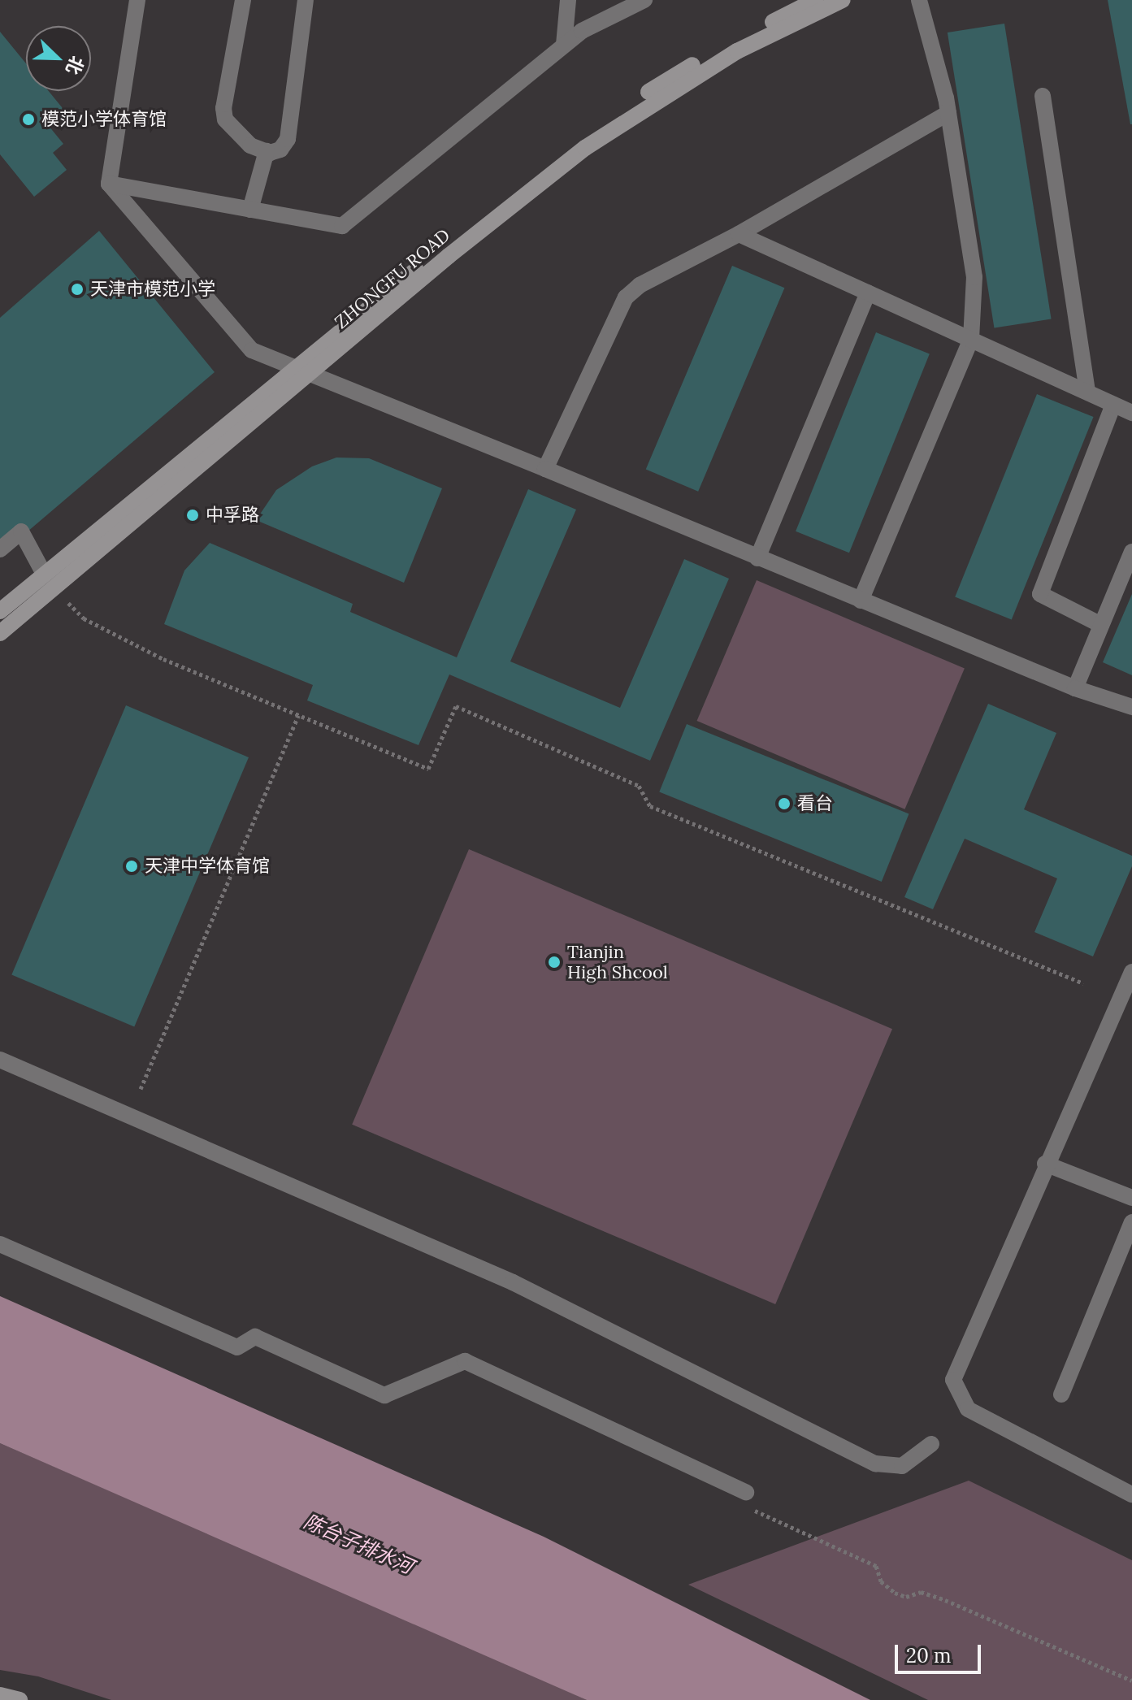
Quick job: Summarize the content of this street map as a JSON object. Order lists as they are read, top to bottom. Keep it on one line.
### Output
{"streets":{"main road":["ZHONGFU ROAD"]},"water":["陈台子排水河"],"places":["模范小学体育馆","天津市模范小学","中孚路","看台","天津中学体育馆","Tianjin High Shcool"],"scale_bar":"20 m","north":"bottom right"}
